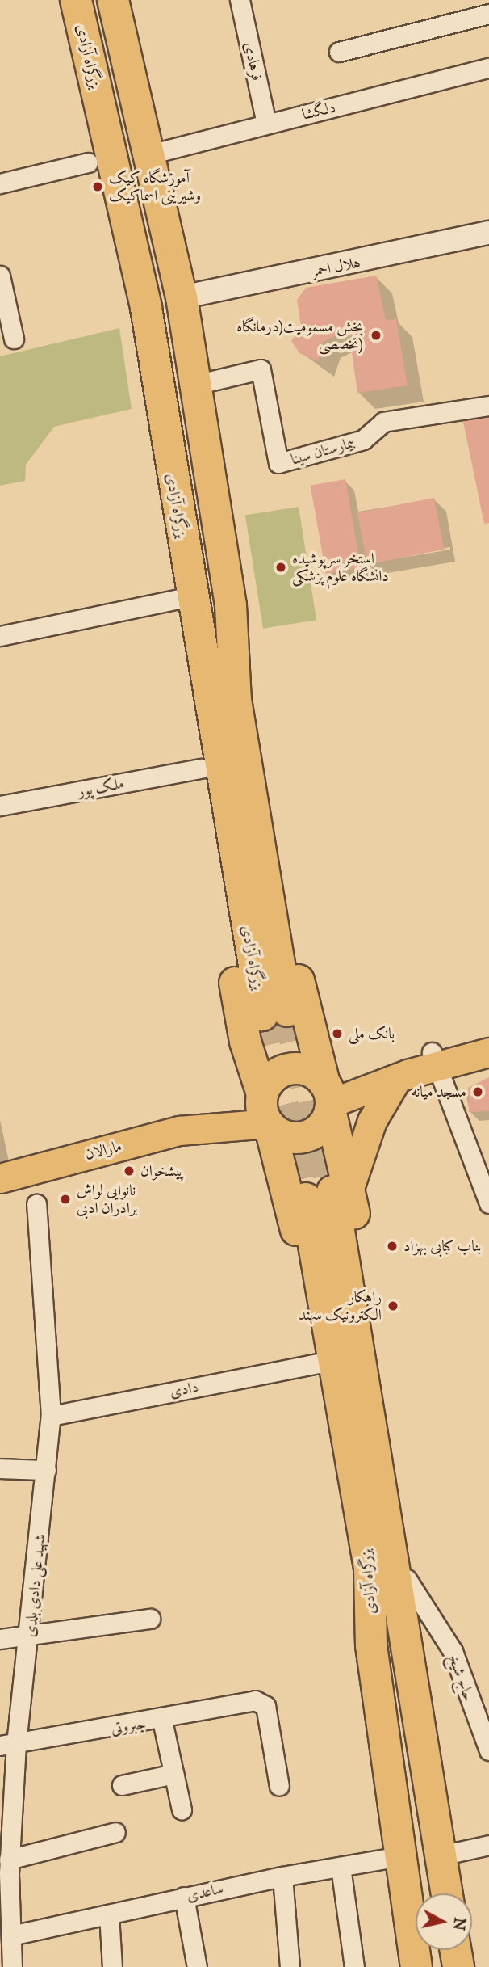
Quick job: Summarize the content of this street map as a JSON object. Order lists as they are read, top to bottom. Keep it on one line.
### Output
{"streets":{"highway":["بزرگراه آزادی"],"main road":["مارالان"],"street":["فرهادی","دلگشا","هلال احمر","بیمارستان سینا","ملک پور","دادی","شهید علی دادی بلدی","حاج شیخ","جبروتی","ساعدی"]},"crossings":[["بزرگراه آزادی","دلگشا"],["بزرگراه آزادی","هلال احمر"],["بزرگراه آزادی","بیمارستان سینا"],["بزرگراه آزادی","مارالان"],["بزرگراه آزادی","ساعدی"],["فرهادی","دلگشا"],["دادی","شهید علی دادی بلدی"],["شهید علی دادی بلدی","جبروتی"],["شهید علی دادی بلدی","ساعدی"]],"places":["آموزشگاه کیک وشیرینی اسماکیک","بخش مسمومیت(درمانگاه تخصصی)","استخر سرپوشیده دانشگاه علوم پزشکی","بانک ملی","مسجد میانه","پیشخوان","نانوایی لواش برادران ادبی","بناب کبابی بهزاد","راهکار الکترونیک سهند"],"north":"right"}
